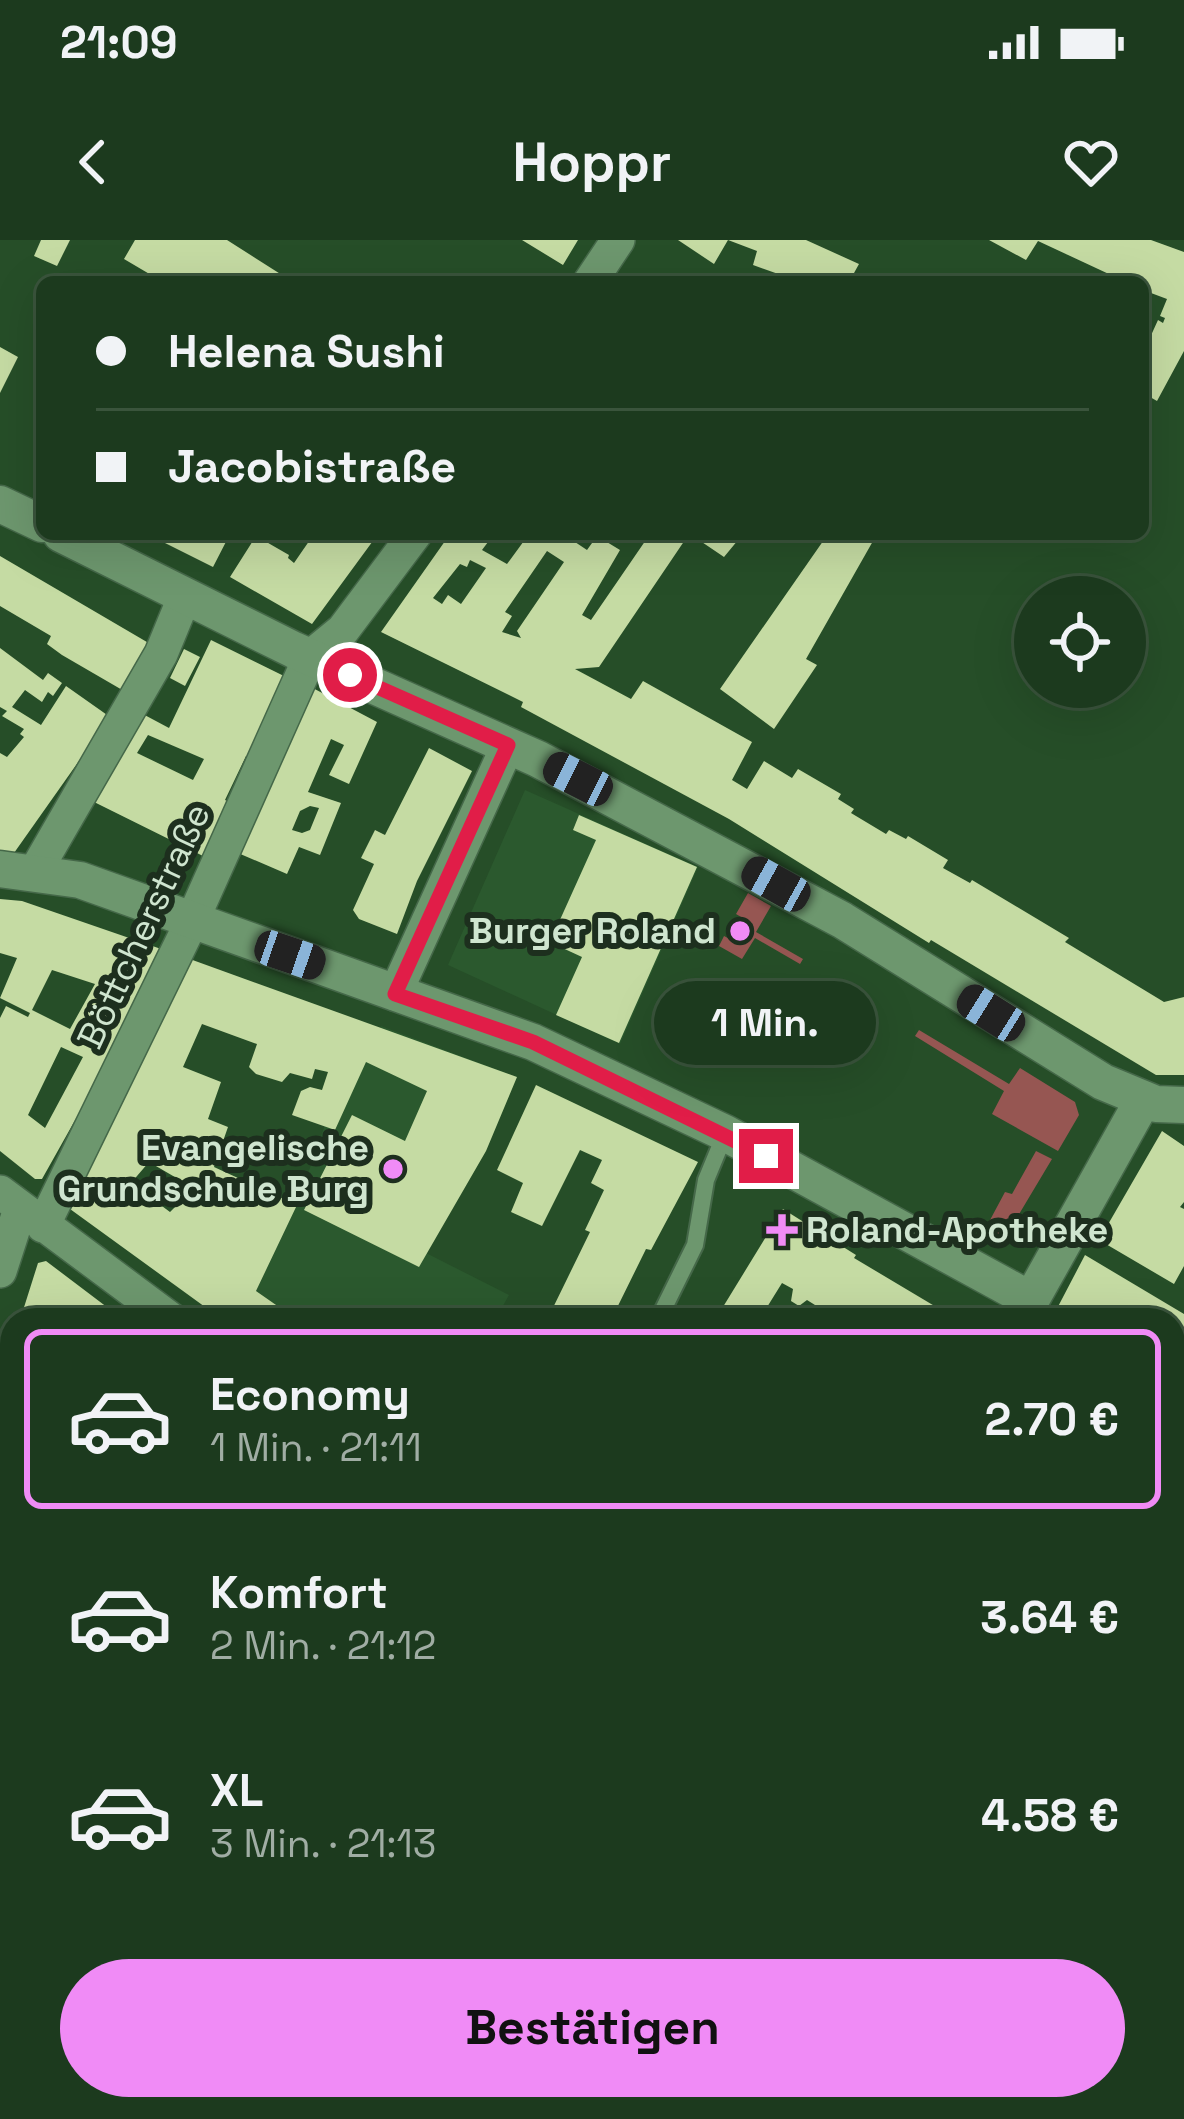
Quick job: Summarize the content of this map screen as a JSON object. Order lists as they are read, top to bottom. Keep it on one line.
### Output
{"streets":{"street":["Böttcherstraße"]},"places":{"other":["Burger Roland","Evangelische Grundschule Burg"],"health":["Roland-Apotheke"]},"page":{"status":"21:09","header":"Hoppr","banner":["Helena Sushi","Jacobistraße"],"bubble":"1 Min.","list":[{"name":"Economy","note":"1 Min. · 21:11","value":"2.70 €"},{"name":"Komfort","note":"2 Min. · 21:12","value":"3.64 €"},{"name":"XL","note":"3 Min. · 21:13","value":"4.58 €"}],"buttons":"Bestätigen"}}
